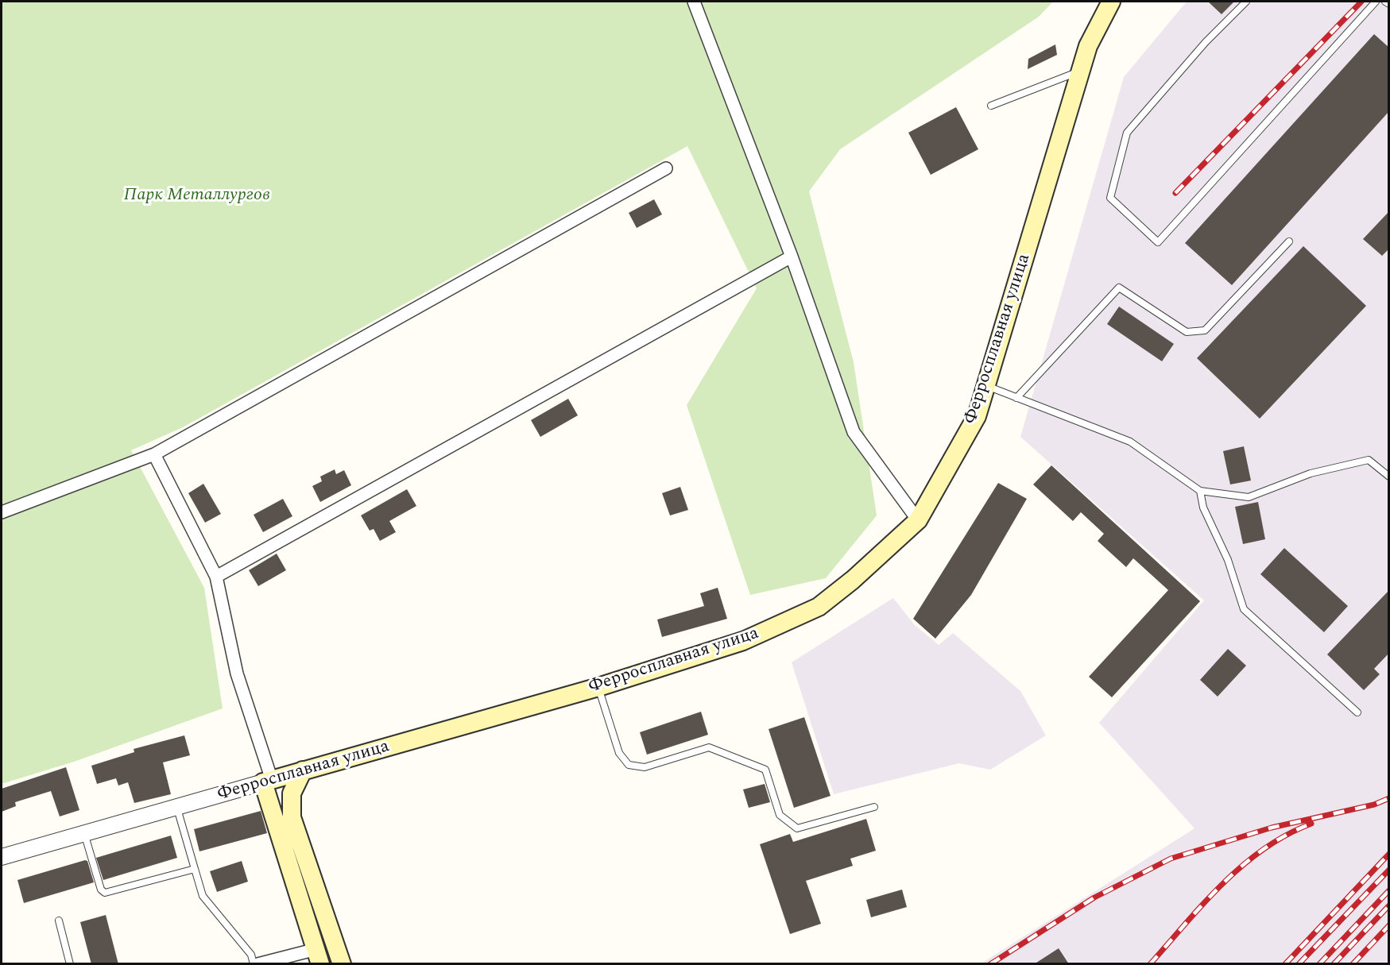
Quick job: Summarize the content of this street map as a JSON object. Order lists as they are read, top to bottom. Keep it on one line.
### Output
{"streets":{"main road":["Ферросплавная улица"]},"parks":["Парк Металлургов"]}
